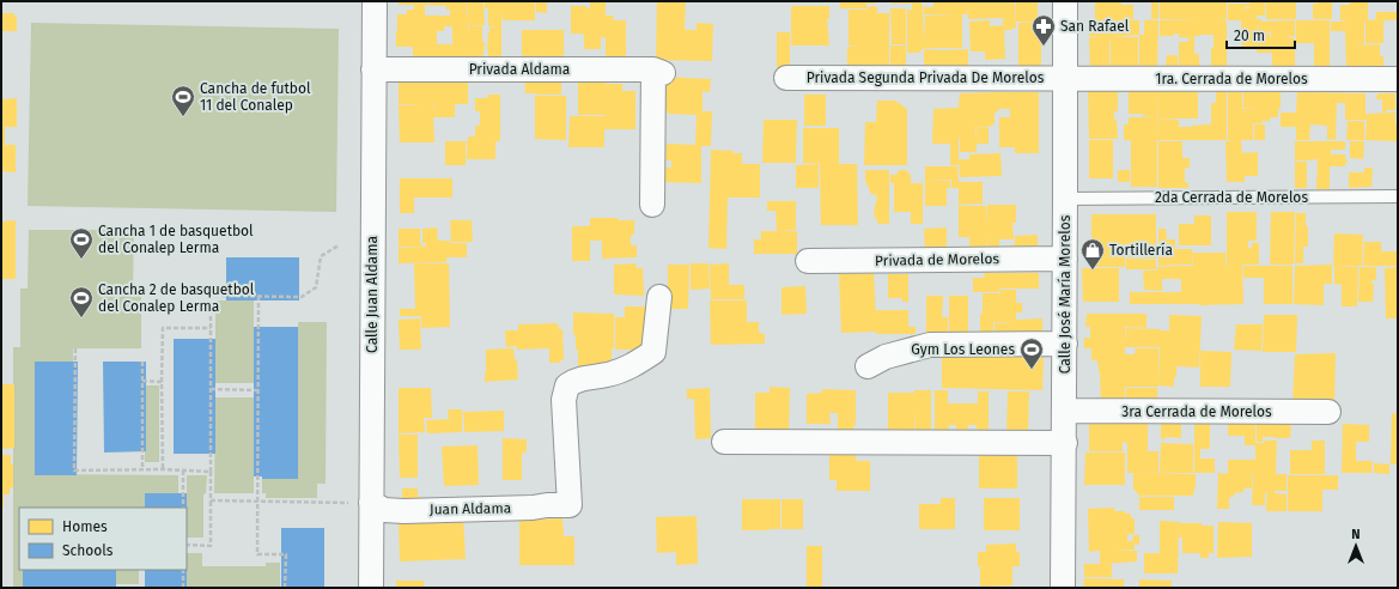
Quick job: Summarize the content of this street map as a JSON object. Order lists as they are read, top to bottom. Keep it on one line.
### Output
{"streets":{"street":["Privada Aldama","Privada Segunda Privada De Morelos","1ra. Cerrada de Morelos","Privada de Morelos","Calle Juan Aldama","Calle José María Morelos","3ra Cerrada de Morelos","Juan Aldama"],"lane":["2da Cerrada de Morelos"]},"crossings":[["Privada Aldama","Calle Juan Aldama"],["Privada Segunda Privada De Morelos","1ra. Cerrada de Morelos"],["Privada Segunda Privada De Morelos","Calle José María Morelos"],["1ra. Cerrada de Morelos","Calle José María Morelos"],["2da Cerrada de Morelos","Calle José María Morelos"],["Privada de Morelos","Calle José María Morelos"],["Calle Juan Aldama","Juan Aldama"],["Calle José María Morelos","3ra Cerrada de Morelos"]],"places":{"pharmacy":["San Rafael"],"sports":["Cancha de futbol 11 del Conalep","Cancha 1 de basquetbol del Conalep Lerma","Cancha 2 de basquetbol del Conalep Lerma","Gym Los Leones"],"shop":["Tortillería"]},"legend":["Homes","Schools"],"scale_bar":"20 m","north":"top"}
